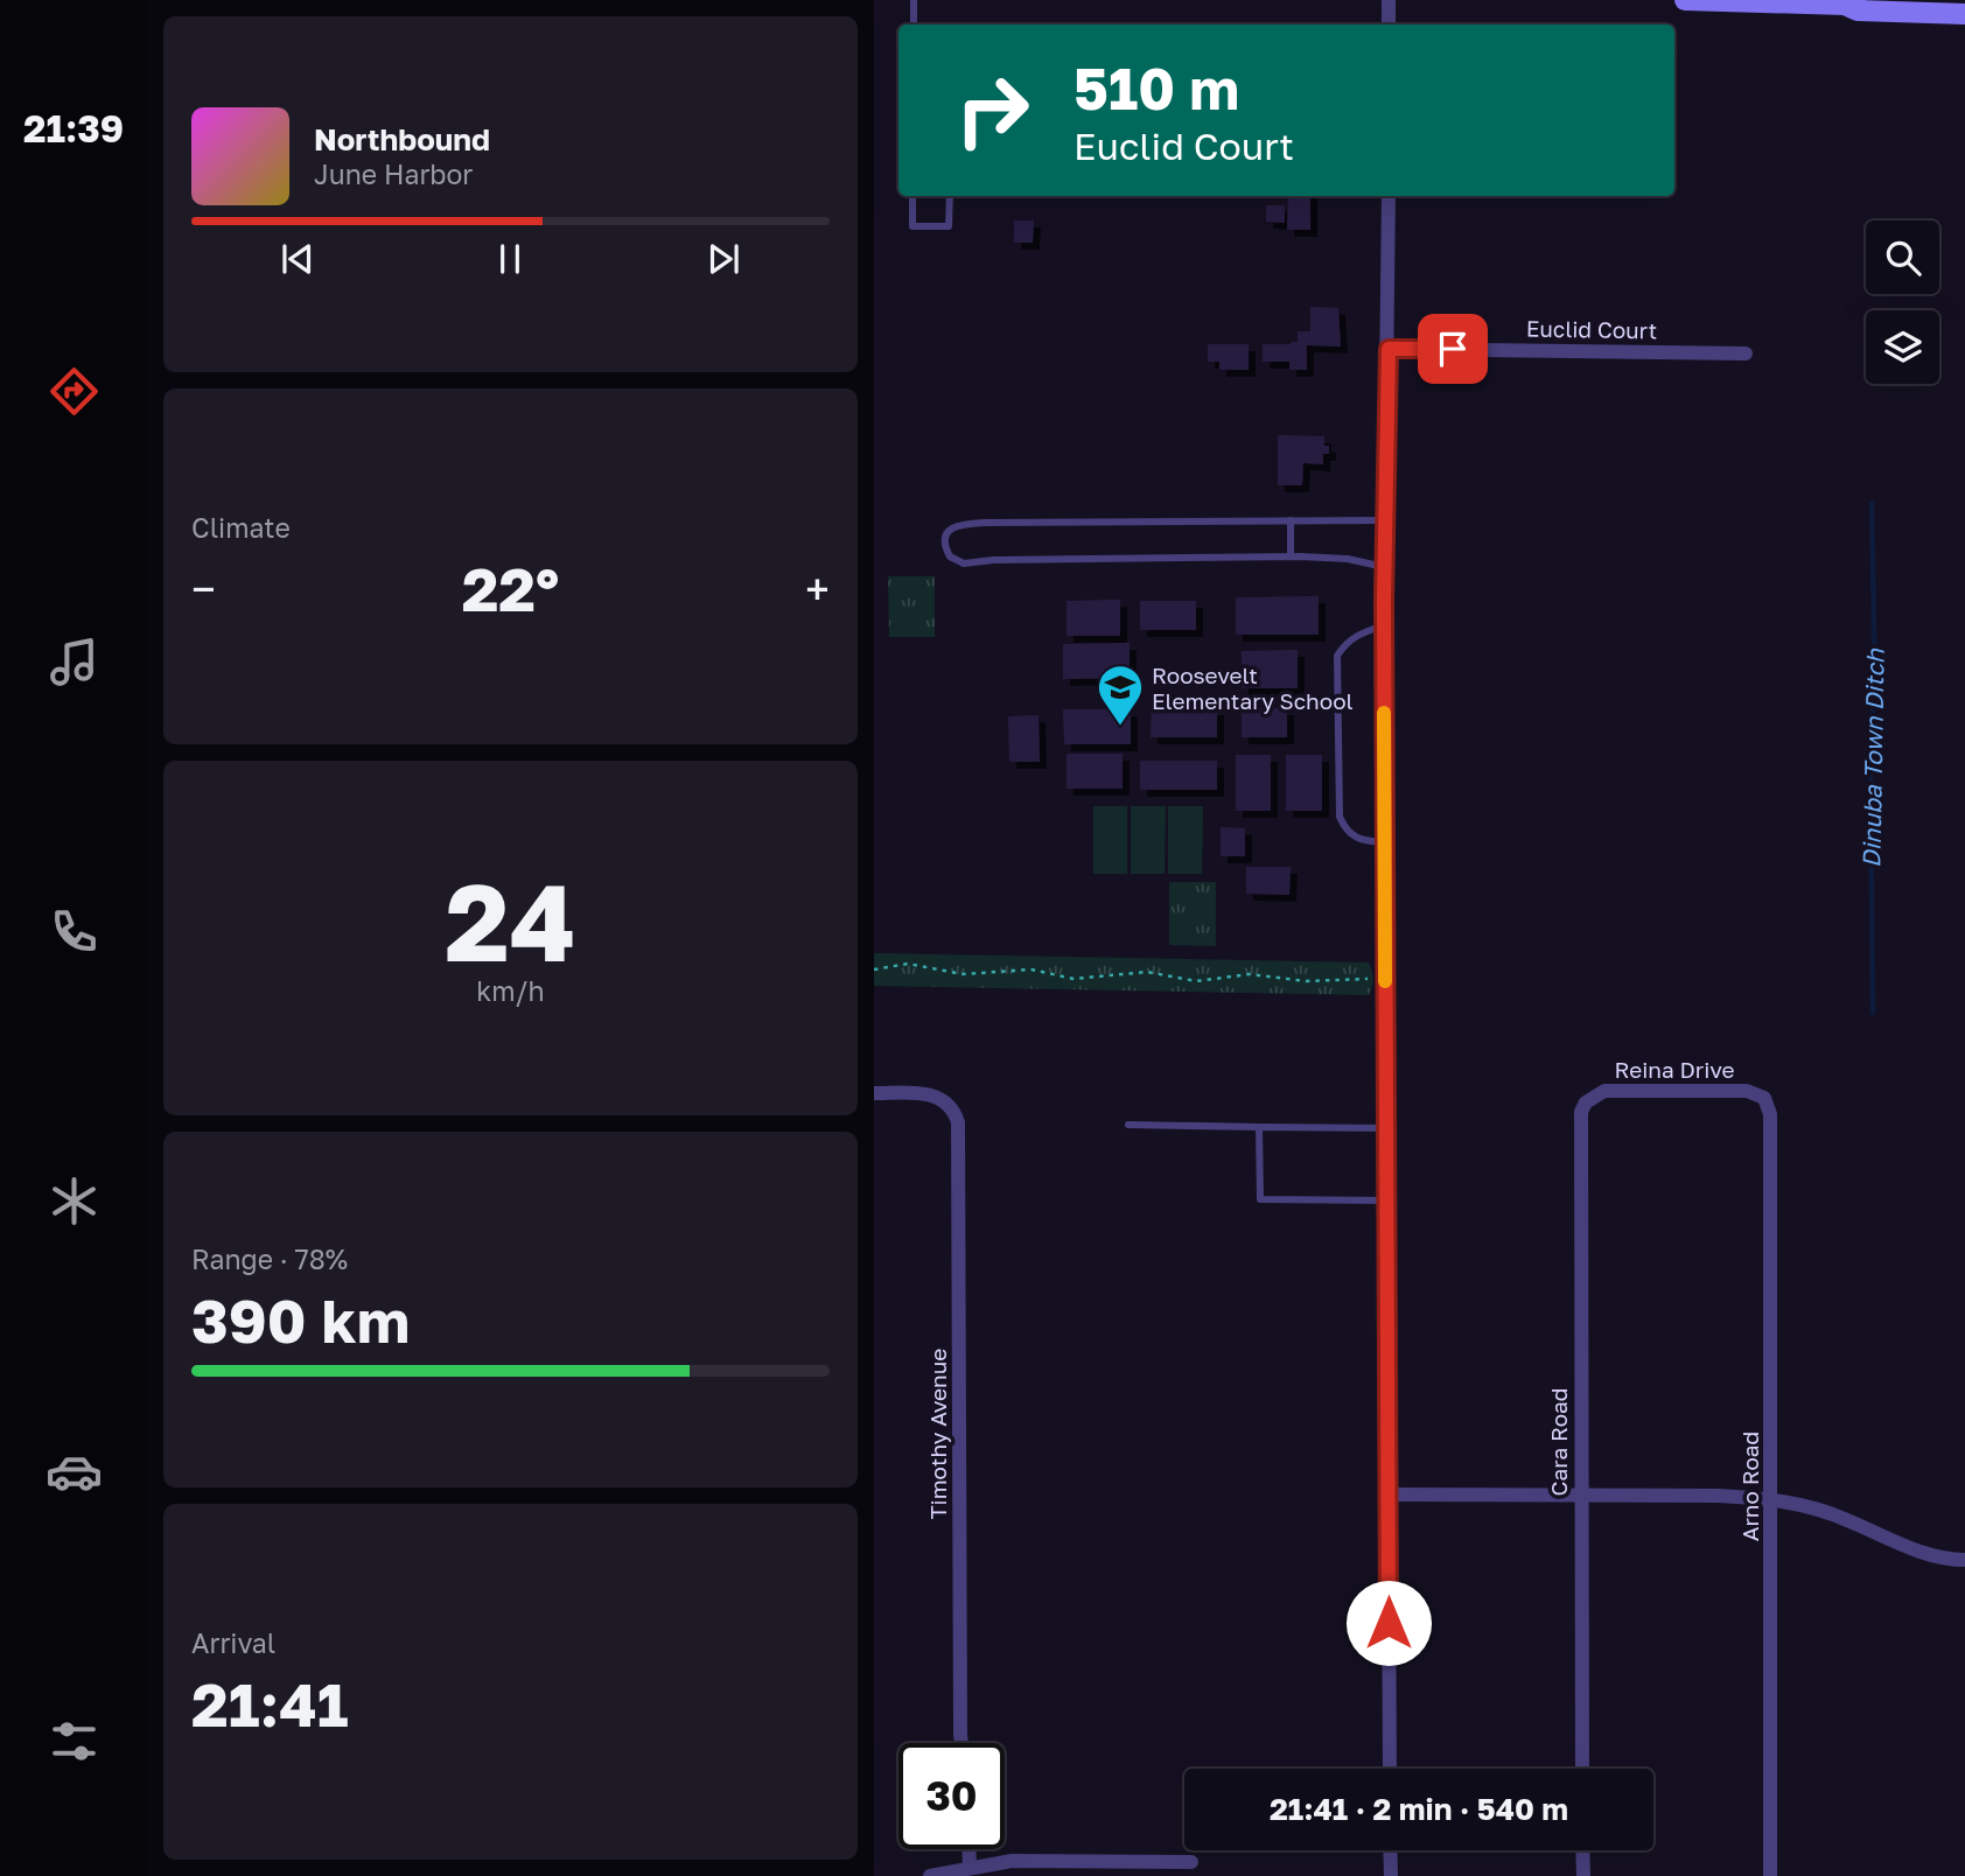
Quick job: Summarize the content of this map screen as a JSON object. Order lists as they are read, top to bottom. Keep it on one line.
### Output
{"streets":{"street":["Euclid Court","Reina Drive","Timothy Avenue","Cara Road","Arno Road"]},"crossings":[["Reina Drive","Cara Road"],["Reina Drive","Arno Road"]],"water":["Dinuba Town Ditch"],"places":{"school or university":["Roosevelt Elementary School"]},"page":{"tabs":"21:39","turn":["510 m","Euclid Court"],"song":["Northbound","June Harbor"],"tile":["Climate",["24","km/h"],["Range · 78%","390 km"],["Arrival","21:41"]],"heat":["−","22°","+"],"limit":"30","trip":"21:41 · 2 min · 540 m"}}
